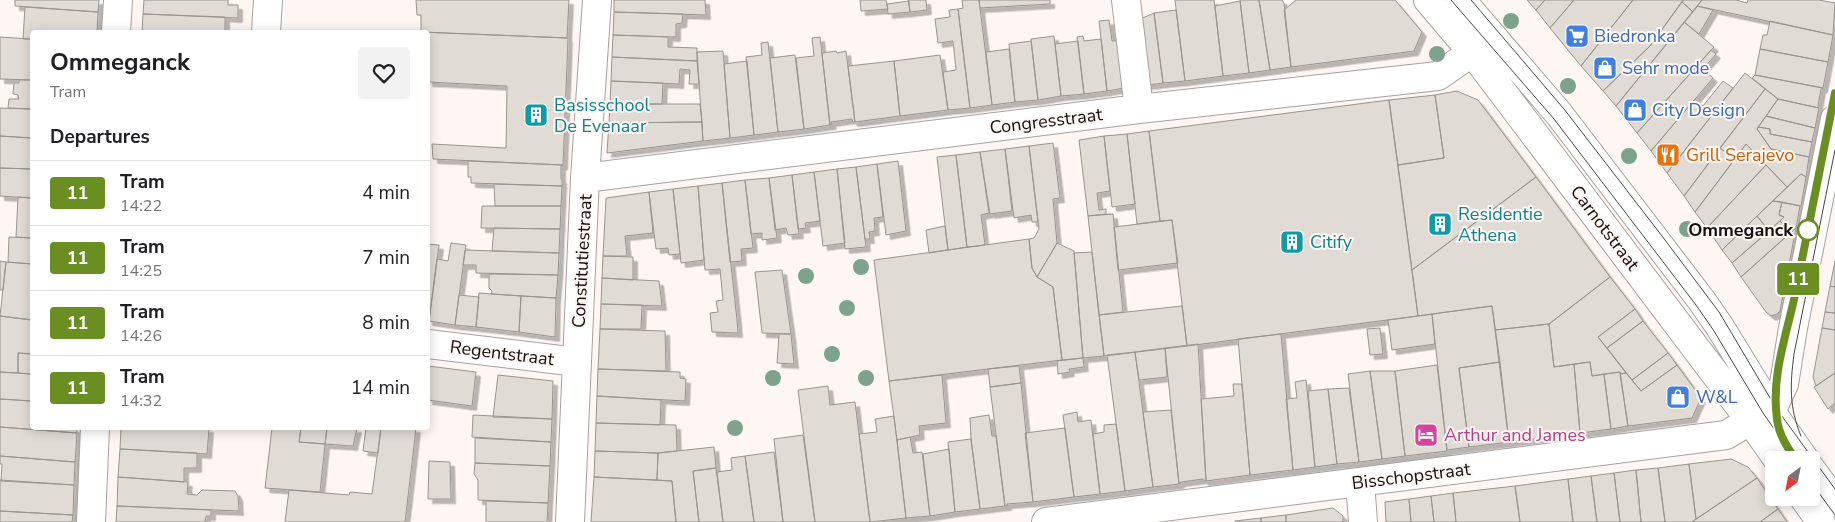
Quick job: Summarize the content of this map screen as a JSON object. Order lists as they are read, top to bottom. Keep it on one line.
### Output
{"streets":{"street":["Congresstraat","Carnotstraat","Constitutiestraat","Regentstraat","Bisschopstraat"]},"crossings":[["Congresstraat","Carnotstraat"],["Congresstraat","Constitutiestraat"],["Carnotstraat","Bisschopstraat"],["Constitutiestraat","Regentstraat"]],"places":{"supermarket":["Biedronka"],"shop":["Sehr mode","City Design","W&L"],"building":["Basisschool De Evenaar","Residentie Athena","Citify"],"restaurant":["Grill Serajevo"],"other":["Ommeganck"],"hotel":["Arthur and James"]},"lines":["tram line 11"],"north":"bottom left","page":{"on_map":"11","heading":[["Ommeganck","Tram"],"Departures"],"list":[{"mark":"11","name":"Tram","note":"14:22","value":"4 min"},{"mark":"11","name":"Tram","note":"14:25","value":"7 min"},{"mark":"11","name":"Tram","note":"14:26","value":"8 min"},{"mark":"11","name":"Tram","note":"14:32","value":"14 min"}]}}
